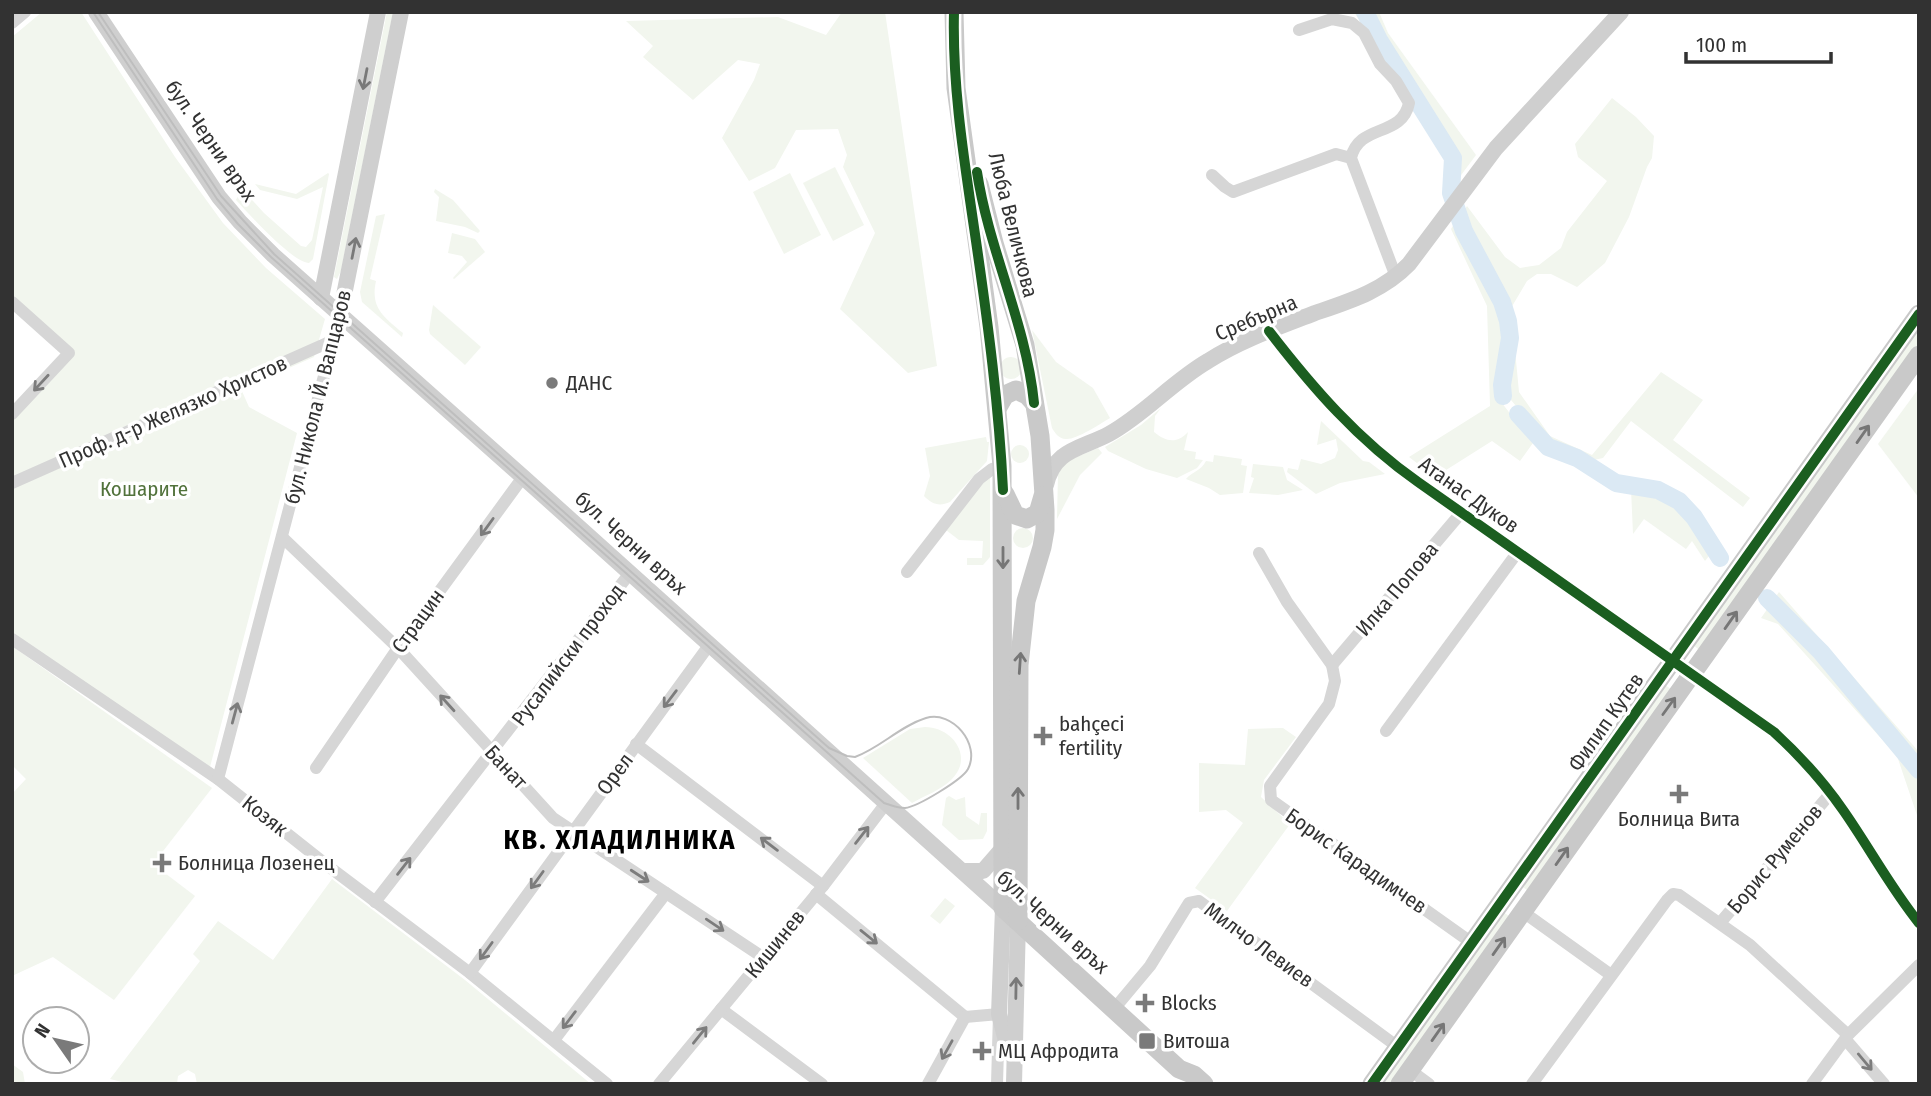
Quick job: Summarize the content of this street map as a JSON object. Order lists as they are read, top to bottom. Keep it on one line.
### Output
{"streets":{"main road":["бул. Черни връх","Люба Величкова","Сребърна","бул. Никола Й. Вапцаров","Филип Кутев"],"street":["Проф. д-р Желязко Христов","Атанас Дуков","Илка Попова","Страцин","Русалийски проход","Банат","Орел","Козяк","Борис Руменов","Борис Карадимчев","Кишинев","Милчо Левиев"]},"crossings":[["бул. Черни връх","Сребърна"],["бул. Черни връх","бул. Никола Й. Вапцаров"],["бул. Черни връх","Страцин"],["бул. Черни връх","Русалийски проход"],["бул. Черни връх","Орел"],["бул. Черни връх","Кишинев"],["бул. Черни връх","Милчо Левиев"],["Люба Величкова","Сребърна"],["Сребърна","Атанас Дуков"],["бул. Никола Й. Вапцаров","Проф. д-р Желязко Христов"],["бул. Никола Й. Вапцаров","Банат"],["бул. Никола Й. Вапцаров","Козяк"],["Атанас Дуков","Илка Попова"],["Атанас Дуков","Филип Кутев"],["Атанас Дуков","Борис Руменов"],["Илка Попова","Борис Карадимчев"],["Страцин","Банат"],["Русалийски проход","Банат"],["Русалийски проход","Козяк"],["Филип Кутев","Борис Руменов"],["Филип Кутев","Борис Карадимчев"],["Филип Кутев","Милчо Левиев"],["Банат","Орел"],["Банат","Кишинев"],["Орел","Козяк"]],"one_way":["Страцин","Русалийски проход","Кишинев"],"districts":["КВ. ХЛАДИЛНИКА"],"parks":["Кошарите"],"places":{"other":["ДАНС"],"health":["bahçeci fertility","Болница Вита","Болница Лозенец","Blocks","МЦ Афродита"],"transit":["Витоша"]},"scale_bar":"100 m","north":"top left"}
